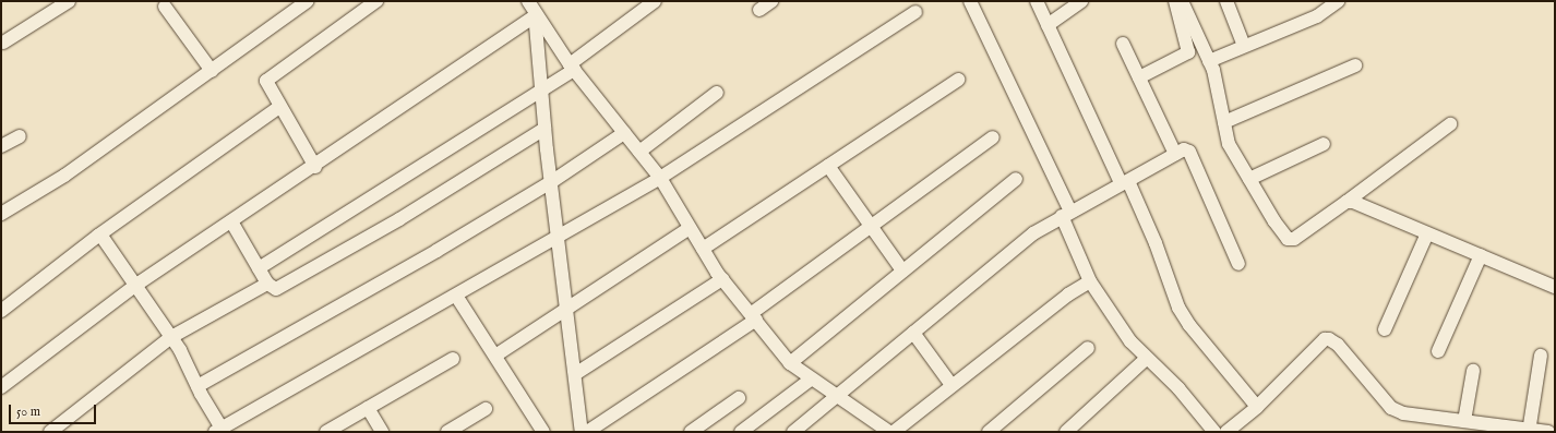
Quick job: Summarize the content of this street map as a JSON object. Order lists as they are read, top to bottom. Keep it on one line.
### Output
{"scale_bar":"50 m"}
